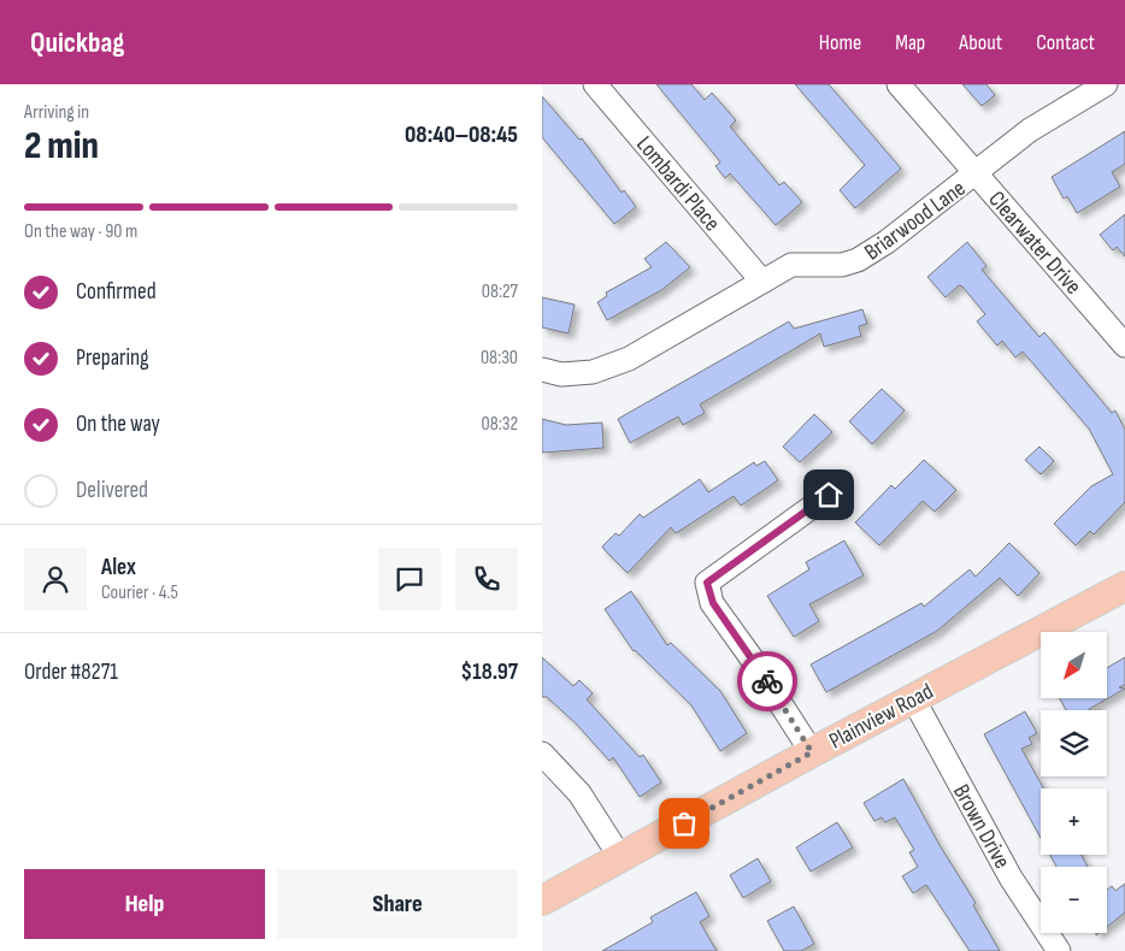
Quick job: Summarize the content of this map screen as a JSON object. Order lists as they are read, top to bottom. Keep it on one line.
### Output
{"streets":{"main road":["Plainview Road"],"street":["Lombardi Place","Briarwood Lane","Clearwater Drive","Brown Drive"]},"crossings":[["Lombardi Place","Briarwood Lane"],["Briarwood Lane","Clearwater Drive"],["Plainview Road","Brown Drive"]],"north":"bottom left","page":{"header":"Quickbag","nav":["Home","Map","About","Contact"],"heading":["2 min","Arriving in","08:40–08:45"],"panel":["Alex","Courier · 4.5","Order #8271","$18.97"],"bar":"On the way · 90 m","list":[["Confirmed","08:27"],["Preparing","08:30"],["On the way","08:32"],"Delivered"],"map_buttons":["+","−"],"buttons":["Help","Share"]}}
